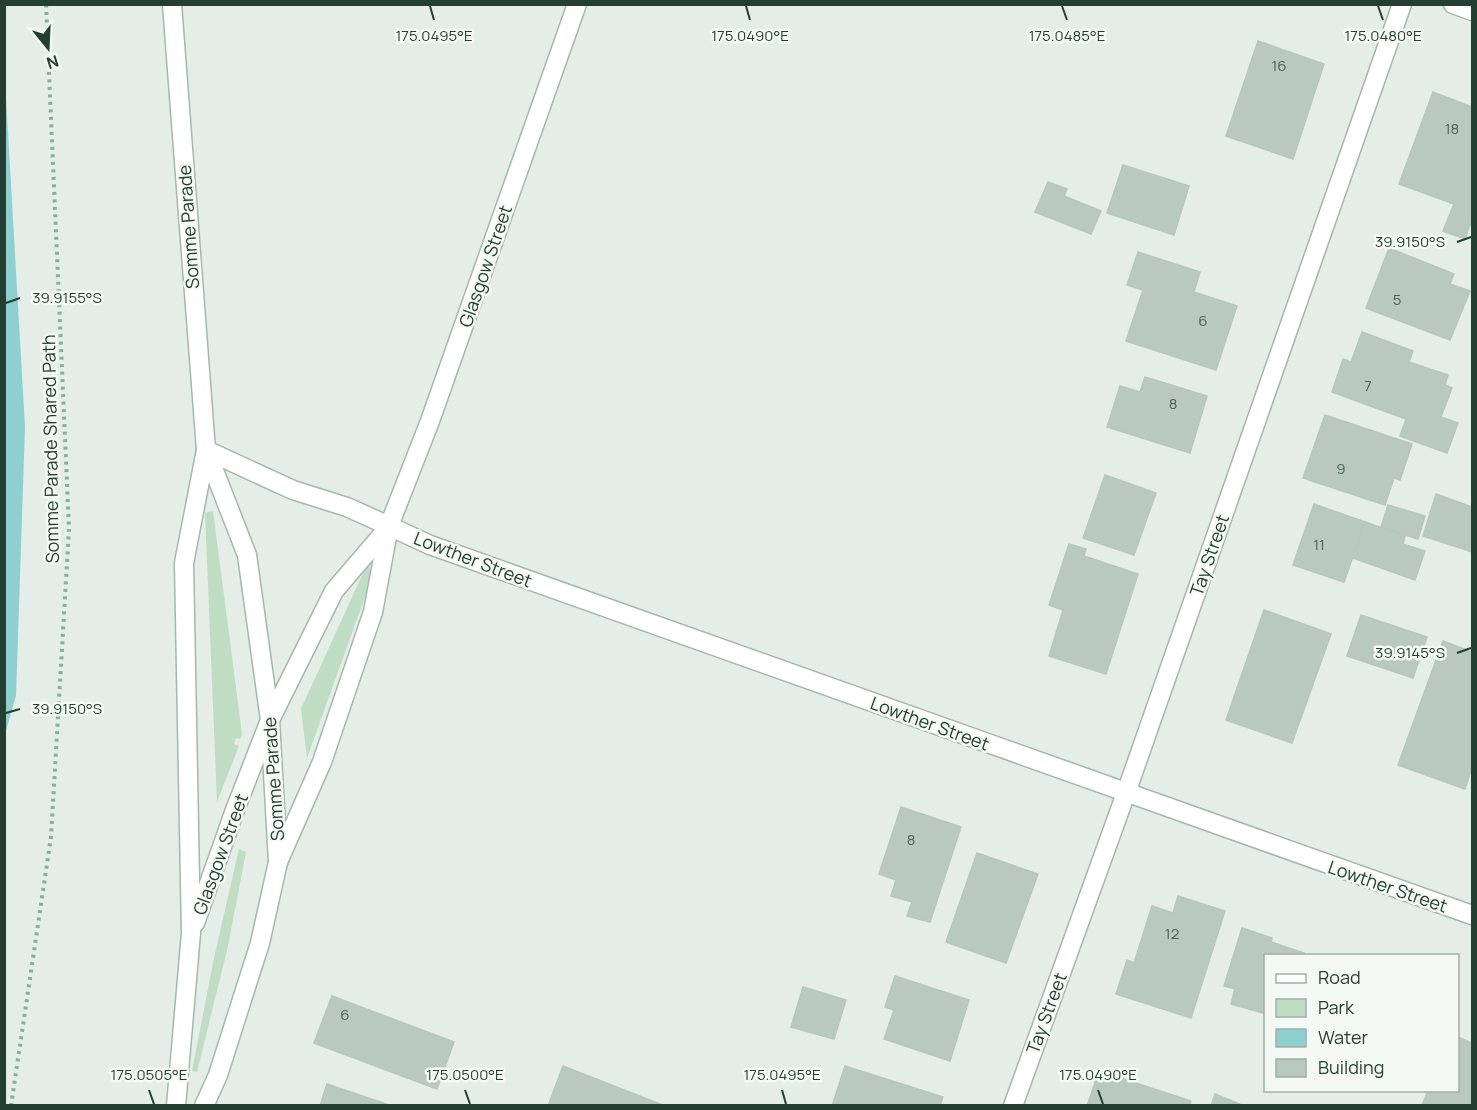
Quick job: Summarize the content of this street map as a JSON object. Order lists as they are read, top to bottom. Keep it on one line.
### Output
{"streets":{"main road":["Somme Parade","Glasgow Street","Tay Street","Lowther Street"],"path":["Somme Parade Shared Path"]},"crossings":[["Somme Parade","Glasgow Street"],["Somme Parade","Lowther Street"],["Glasgow Street","Lowther Street"],["Tay Street","Lowther Street"]],"house_numbers":["16","18","5","6","7","8","9","11","8","12","6"],"legend":["Road","Park","Water","Building"],"north":"bottom","coordinates":["175.0495°E","175.0490°E","175.0485°E","175.0480°E","39.9150°S","39.9155°S","39.9145°S","175.0505°E","175.0500°E"]}
